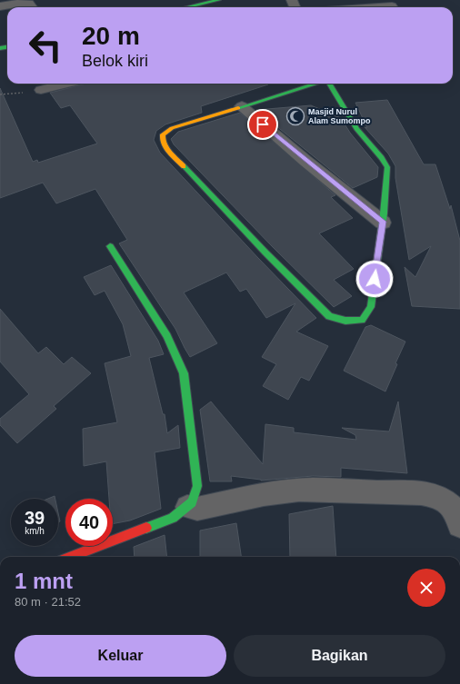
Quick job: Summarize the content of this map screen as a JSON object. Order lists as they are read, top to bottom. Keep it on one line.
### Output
{"places":{"mosque":["Masjid Nurul Alam Sumompo"]},"page":{"turn":["20 m","Belok kiri"],"speed":"39 km/h","limit":"40","heading":["1 mnt","80 m · 21:52"],"buttons":["Keluar","Bagikan"]}}
